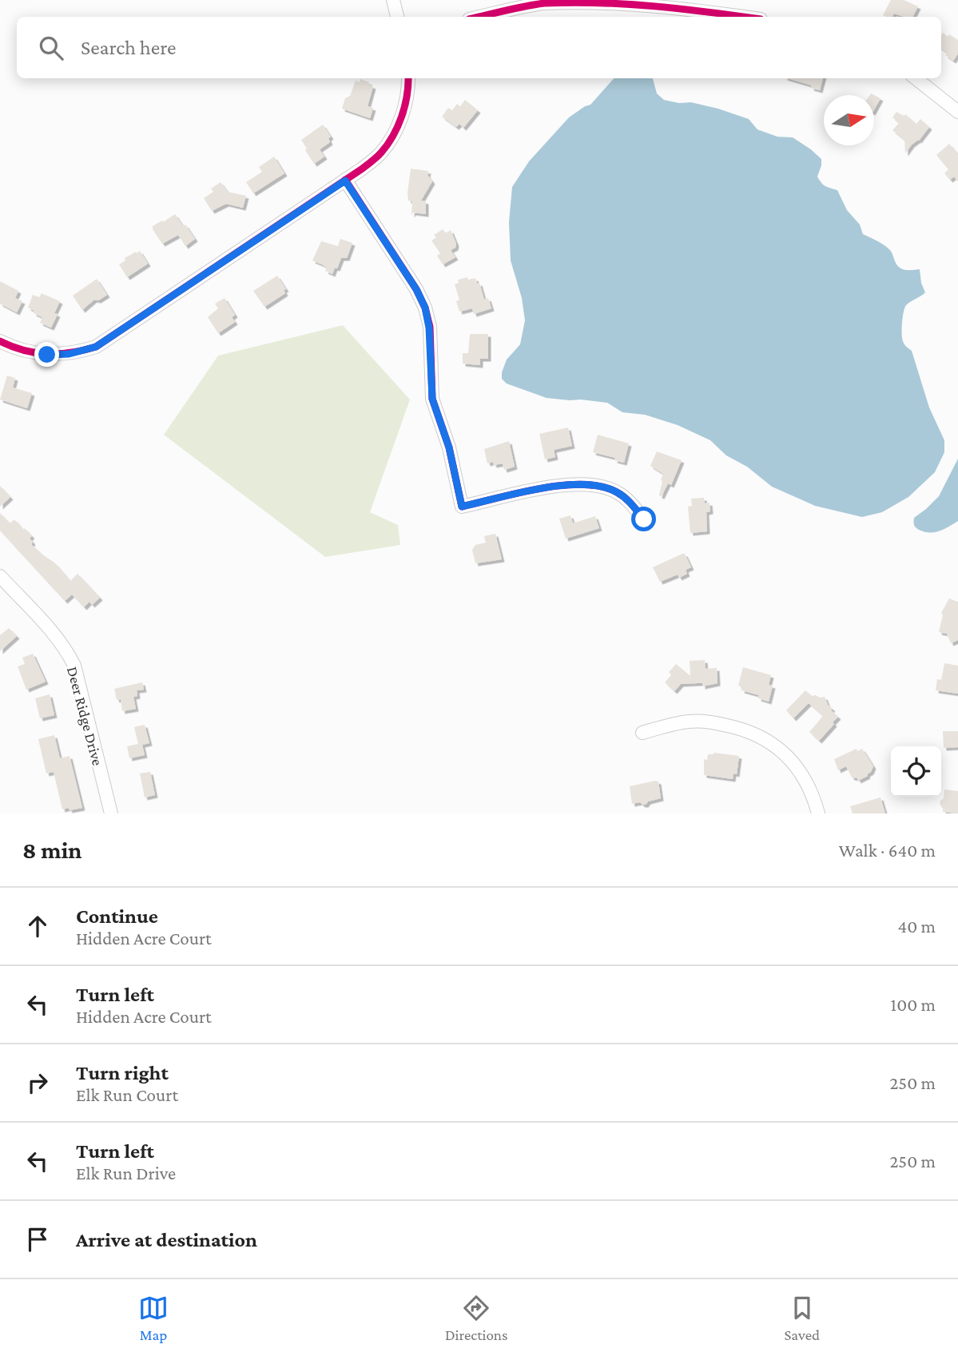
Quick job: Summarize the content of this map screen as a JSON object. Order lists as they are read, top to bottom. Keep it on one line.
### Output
{"streets":{"street":["Deer Ridge Drive"]},"north":"right","page":{"search":"Search here","heading":["8 min","Walk · 640 m"],"list":[["Continue","Hidden Acre Court","40 m"],["Turn left","Hidden Acre Court","100 m"],["Turn right","Elk Run Court","250 m"],["Turn left","Elk Run Drive","250 m"],"Arrive at destination"],"nav":["Map","Directions","Saved"]}}
